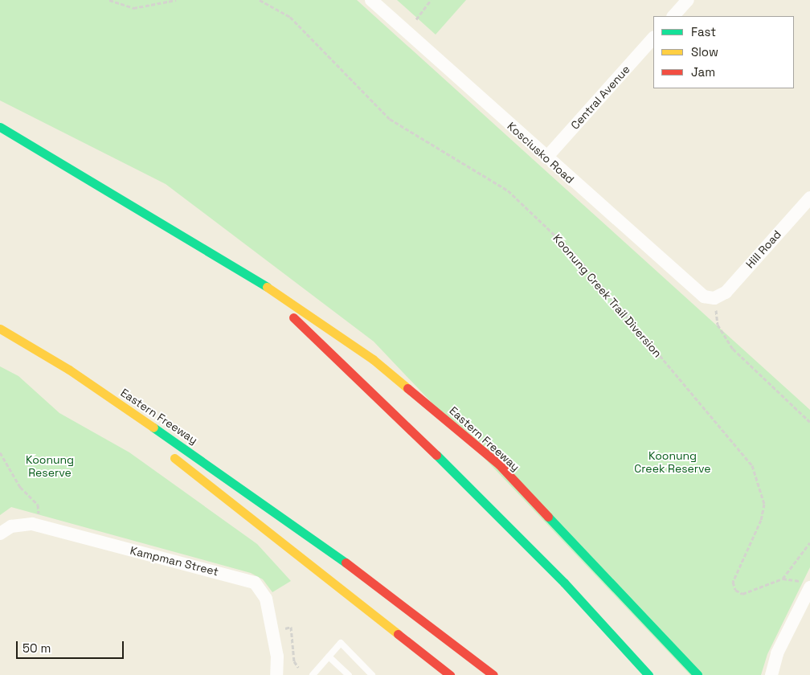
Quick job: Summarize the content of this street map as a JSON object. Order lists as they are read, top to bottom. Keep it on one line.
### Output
{"streets":{"highway":["Eastern Freeway"],"street":["Central Avenue","Kosciusko Road","Hill Road","Kampman Street"],"path":["Koonung Creek Trail Diversion"]},"crossings":[["Central Avenue","Kosciusko Road"],["Kosciusko Road","Hill Road"]],"parks":["Koonung Creek Reserve","Koonung Reserve"],"legend":["Fast","Slow","Jam"],"scale_bar":"50 m"}
